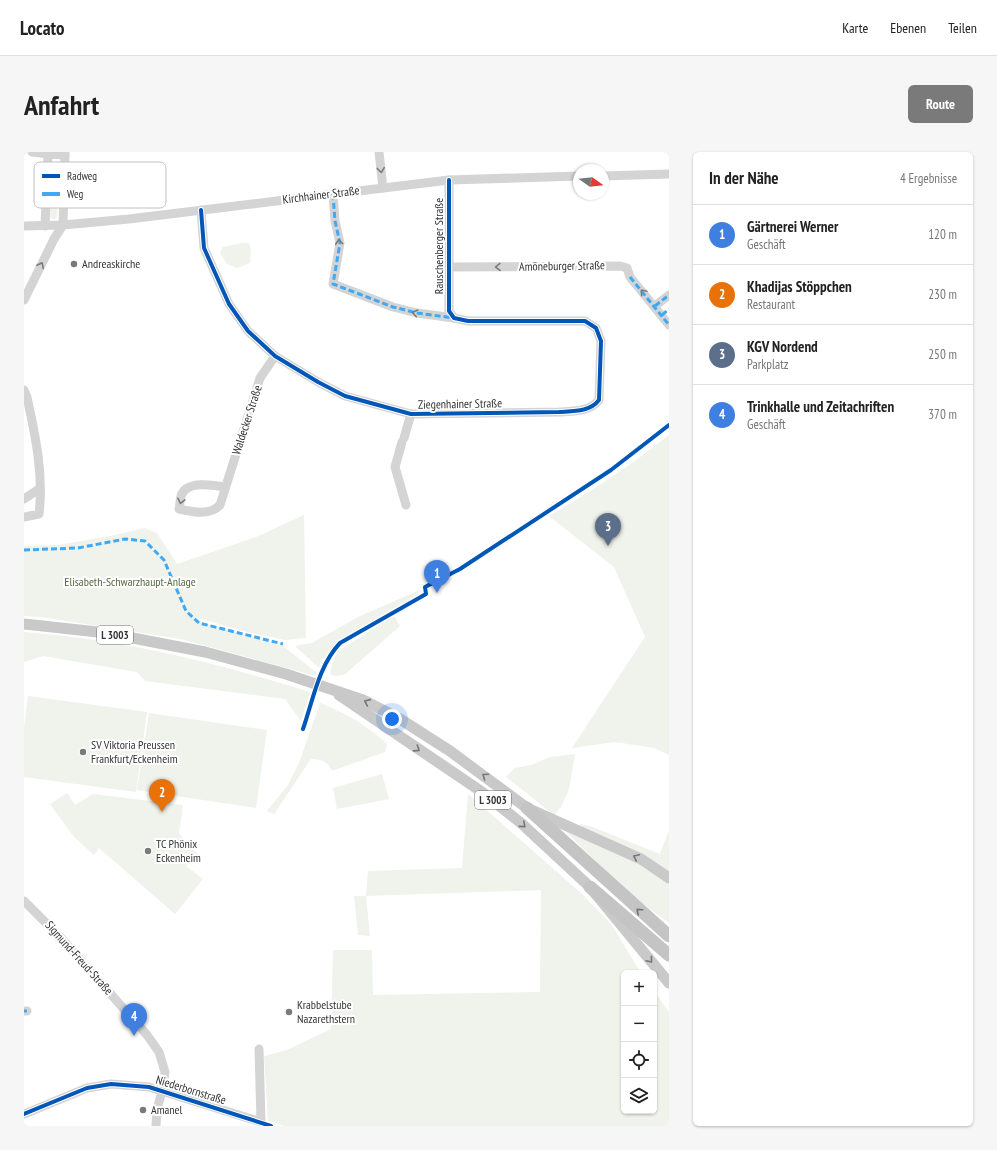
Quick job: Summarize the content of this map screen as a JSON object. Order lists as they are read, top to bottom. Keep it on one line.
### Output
{"streets":{"main road":["L 3003"],"street":["Kirchhainer Straße","Rauschenberger Straße","Amöneburger Straße","Ziegenhainer Straße","Waldecker Straße","Sigmund-Freud-Straße","Niederbornstraße"]},"crossings":[["Kirchhainer Straße","Rauschenberger Straße"],["Kirchhainer Straße","Ziegenhainer Straße"],["Rauschenberger Straße","Amöneburger Straße"],["Rauschenberger Straße","Ziegenhainer Straße"],["Ziegenhainer Straße","Waldecker Straße"],["Sigmund-Freud-Straße","Niederbornstraße"]],"one_way":["Amöneburger Straße"],"parks":["Elisabeth-Schwarzhaupt-Anlage"],"places":["Andreaskirche","SV Viktoria Preussen Frankfurt/Eckenheim","TC Phönix Eckenheim","Krabbelstube Nazarethstern","Amanel"],"legend":["Radweg","Weg"],"north":"right","page":{"header":"Locato","nav":["Karte","Ebenen","Teilen"],"buttons":"Route","title":"Anfahrt","heading":["In der Nähe","4 Ergebnisse"],"list":[{"mark":"1","name":"Gärtnerei Werner","note":"Geschäft","value":"120 m"},{"mark":"2","name":"Khadijas Stöppchen","note":"Restaurant","value":"230 m"},{"mark":"3","name":"KGV Nordend","note":"Parkplatz","value":"250 m"},{"mark":"4","name":"Trinkhalle und Zeitachriften","note":"Geschäft","value":"370 m"}],"pins":["3","1","2","4"],"map_buttons":["+","−"]}}
